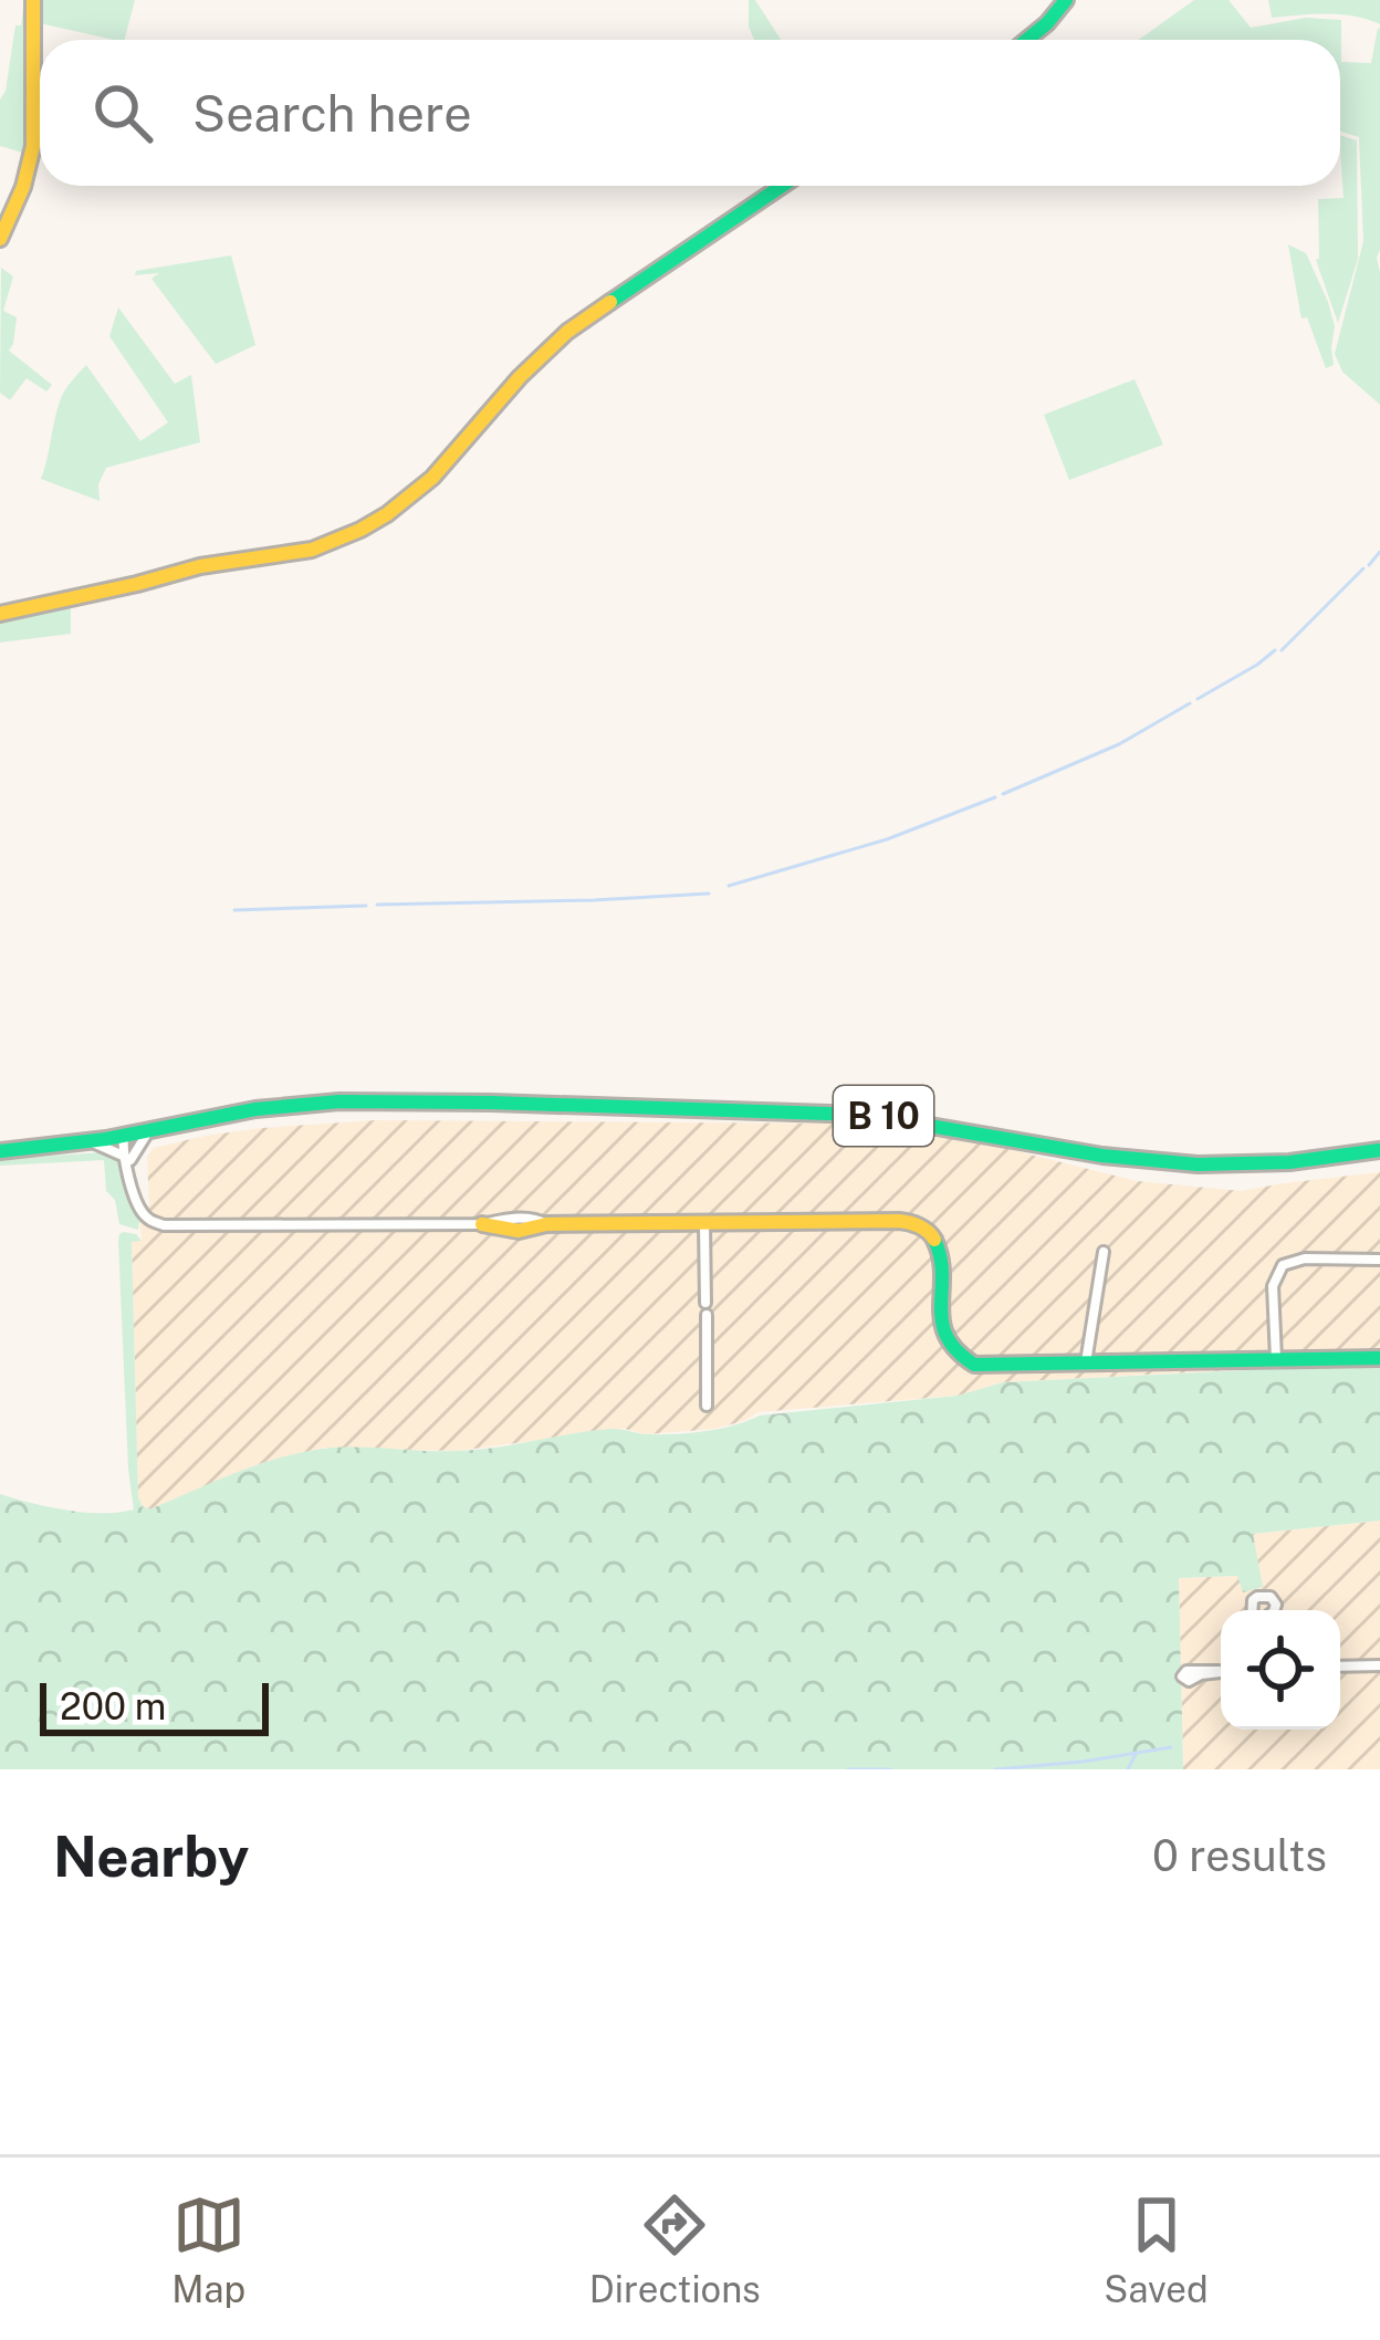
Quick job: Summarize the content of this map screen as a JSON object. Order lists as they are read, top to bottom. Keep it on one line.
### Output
{"streets":{"street":["B 10"]},"scale_bar":"200 m","page":{"search":"Search here","scale":"200 m","heading":["Nearby","0 results"],"nav":["Map","Directions","Saved"]}}
